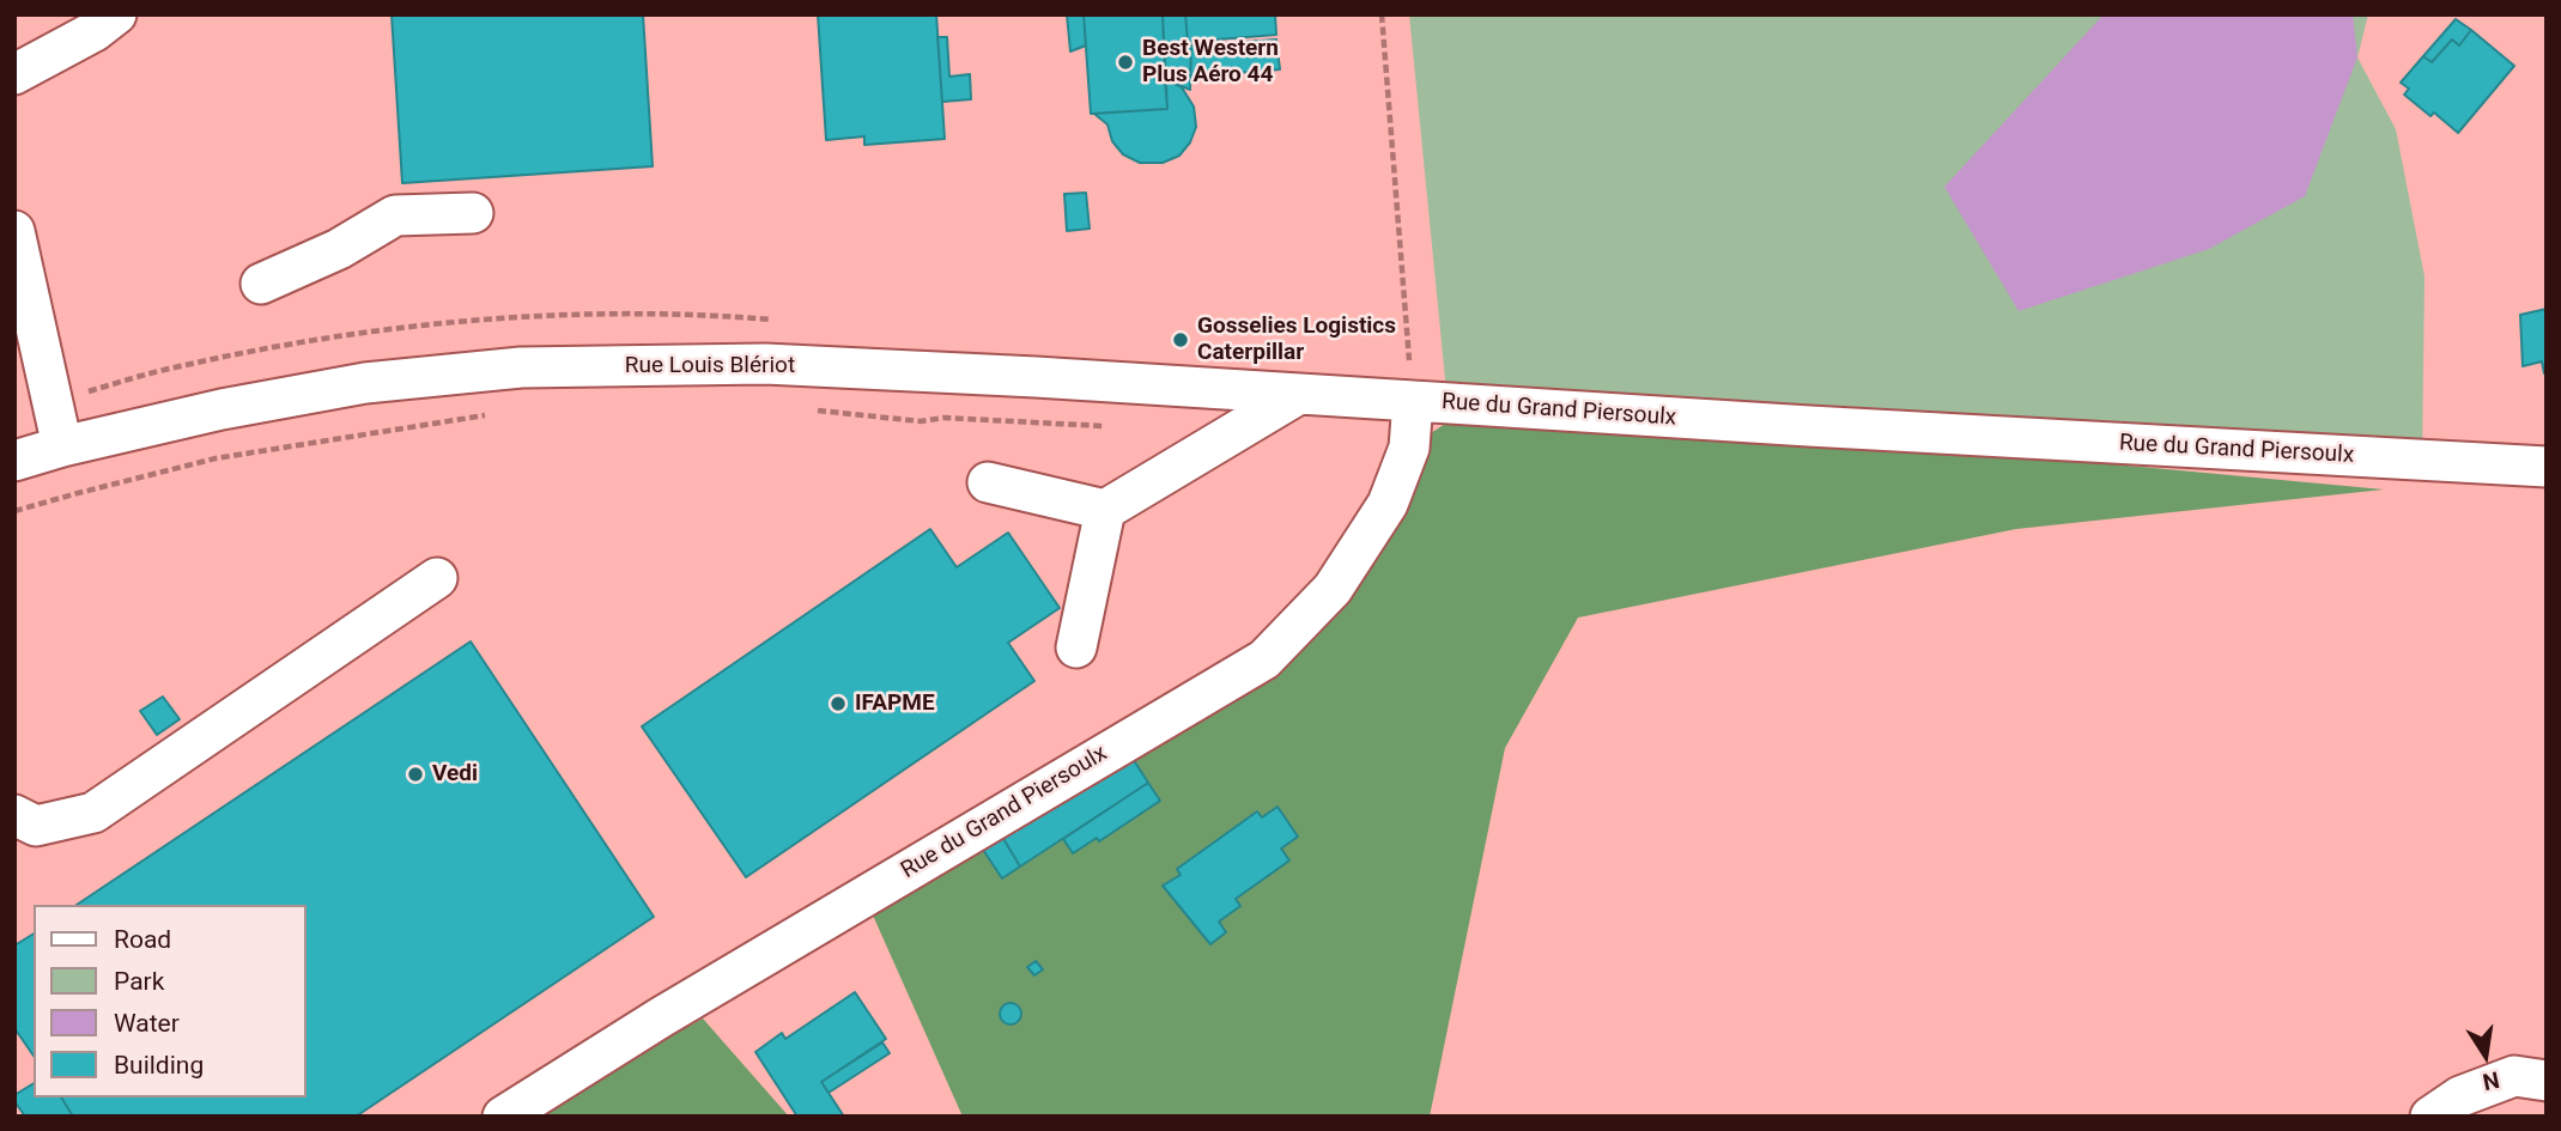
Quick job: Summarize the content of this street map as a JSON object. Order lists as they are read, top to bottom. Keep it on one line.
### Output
{"streets":{"street":["Rue Louis Blériot","Rue du Grand Piersoulx"]},"crossings":[["Rue Louis Blériot","Rue du Grand Piersoulx"]],"places":["Best Western Plus Aéro 44","Gosselies Logistics Caterpillar","IFAPME","Vedi"],"legend":["Road","Park","Water","Building"],"north":"bottom"}
